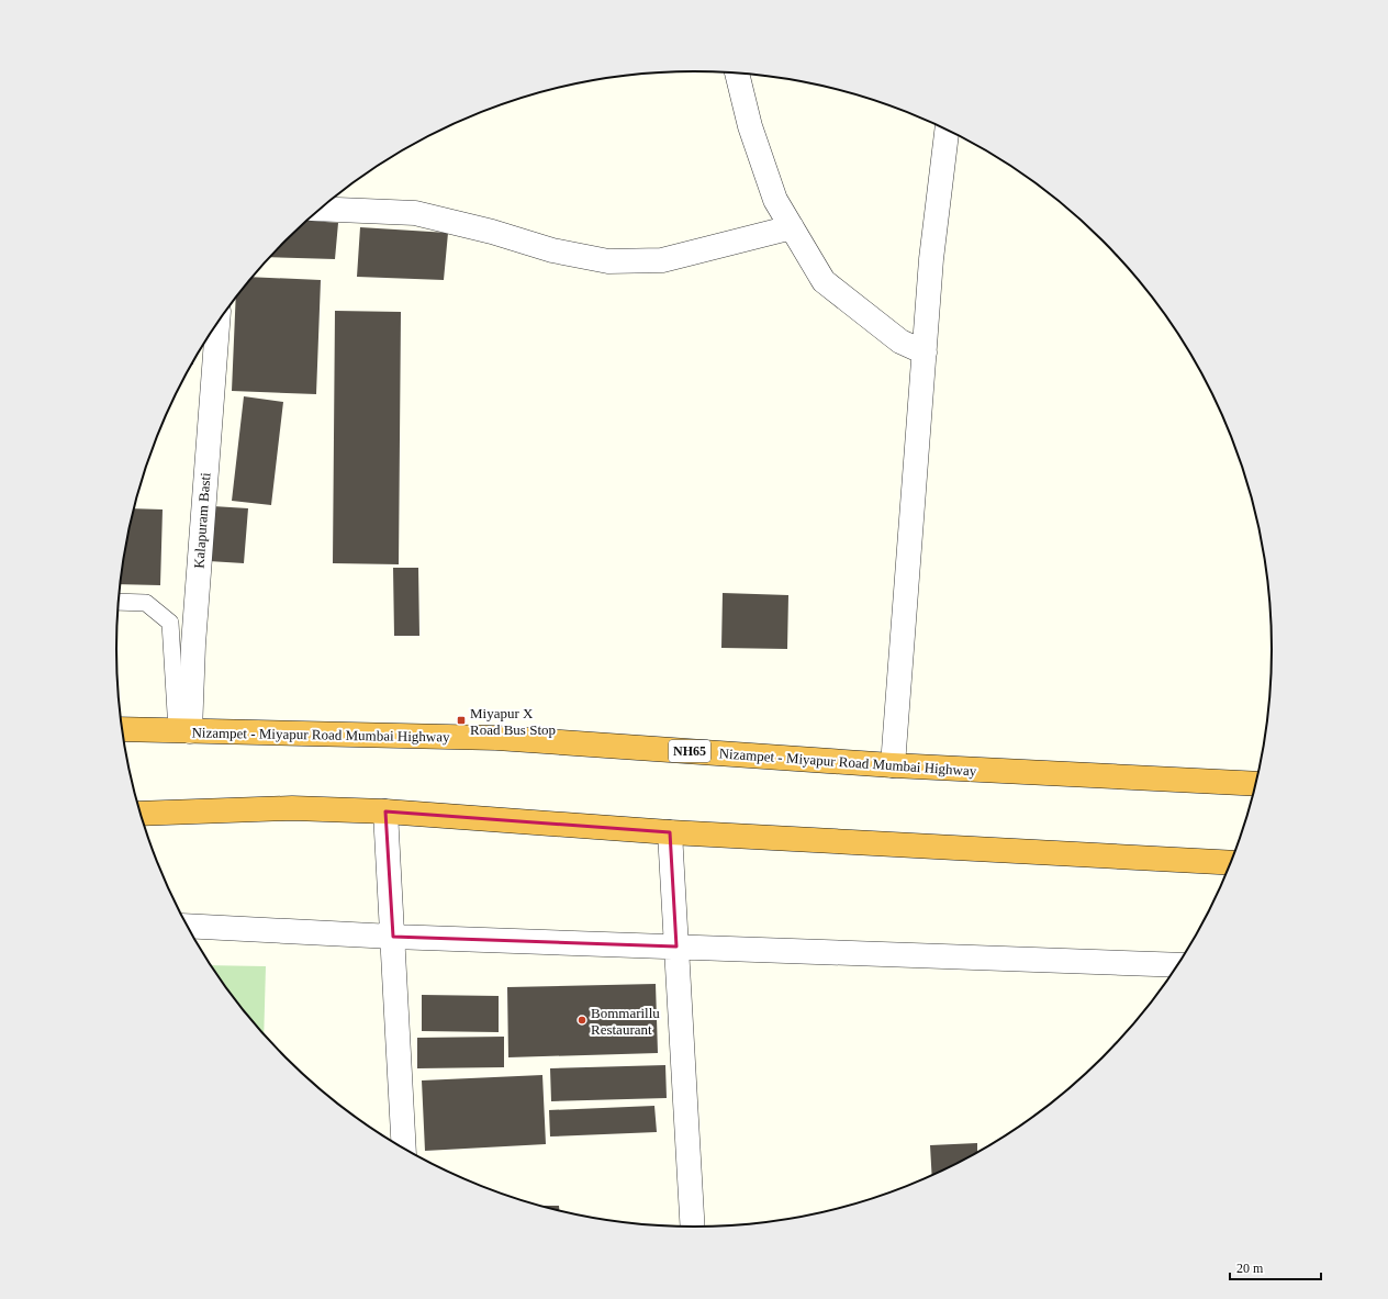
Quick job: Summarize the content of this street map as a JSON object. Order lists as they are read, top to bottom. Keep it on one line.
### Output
{"streets":{"highway":["Nizampet - Miyapur Road Mumbai Highway","NH65"],"street":["Kalapuram Basti"]},"crossings":[["Kalapuram Basti","Nizampet - Miyapur Road Mumbai Highway"]],"places":{"transit":["Miyapur X Road Bus Stop"],"other":["Bommarillu Restaurant"]},"scale_bar":"20 m"}
